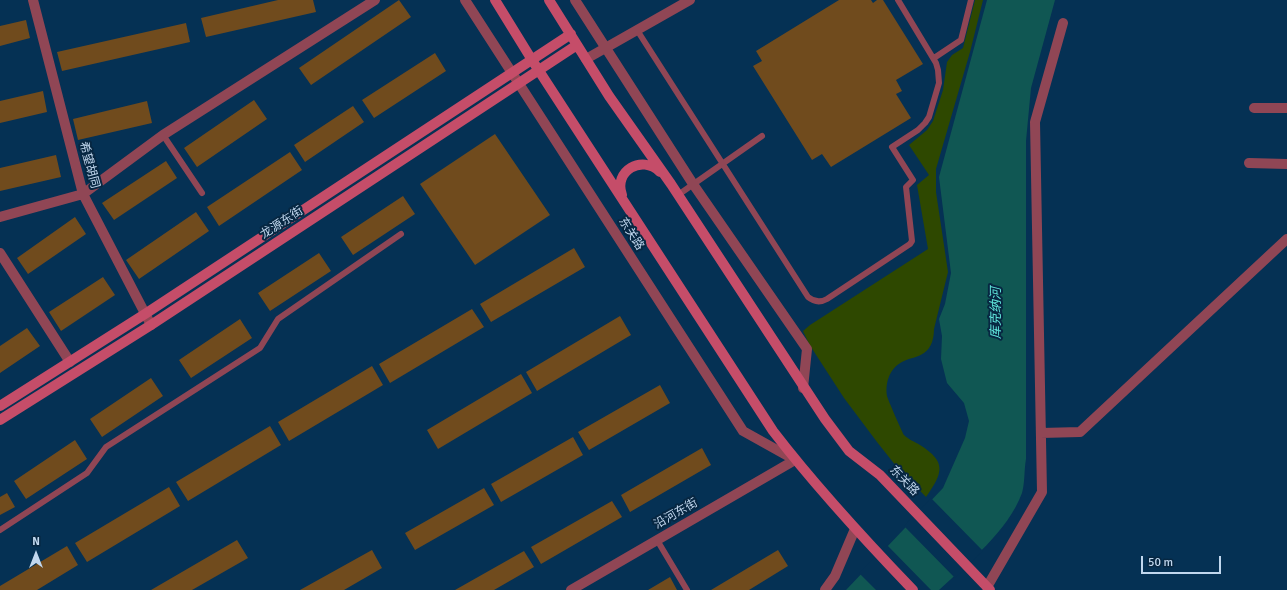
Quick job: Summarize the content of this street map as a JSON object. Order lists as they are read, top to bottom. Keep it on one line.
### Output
{"streets":{"main road":["龙源东街","东关路"],"street":["希望胡同","沿河东街"]},"crossings":[["希望胡同","龙源东街"],["龙源东街","东关路"],["东关路","沿河东街"]],"water":["库克纳河"],"scale_bar":"50 m","north":"top"}
